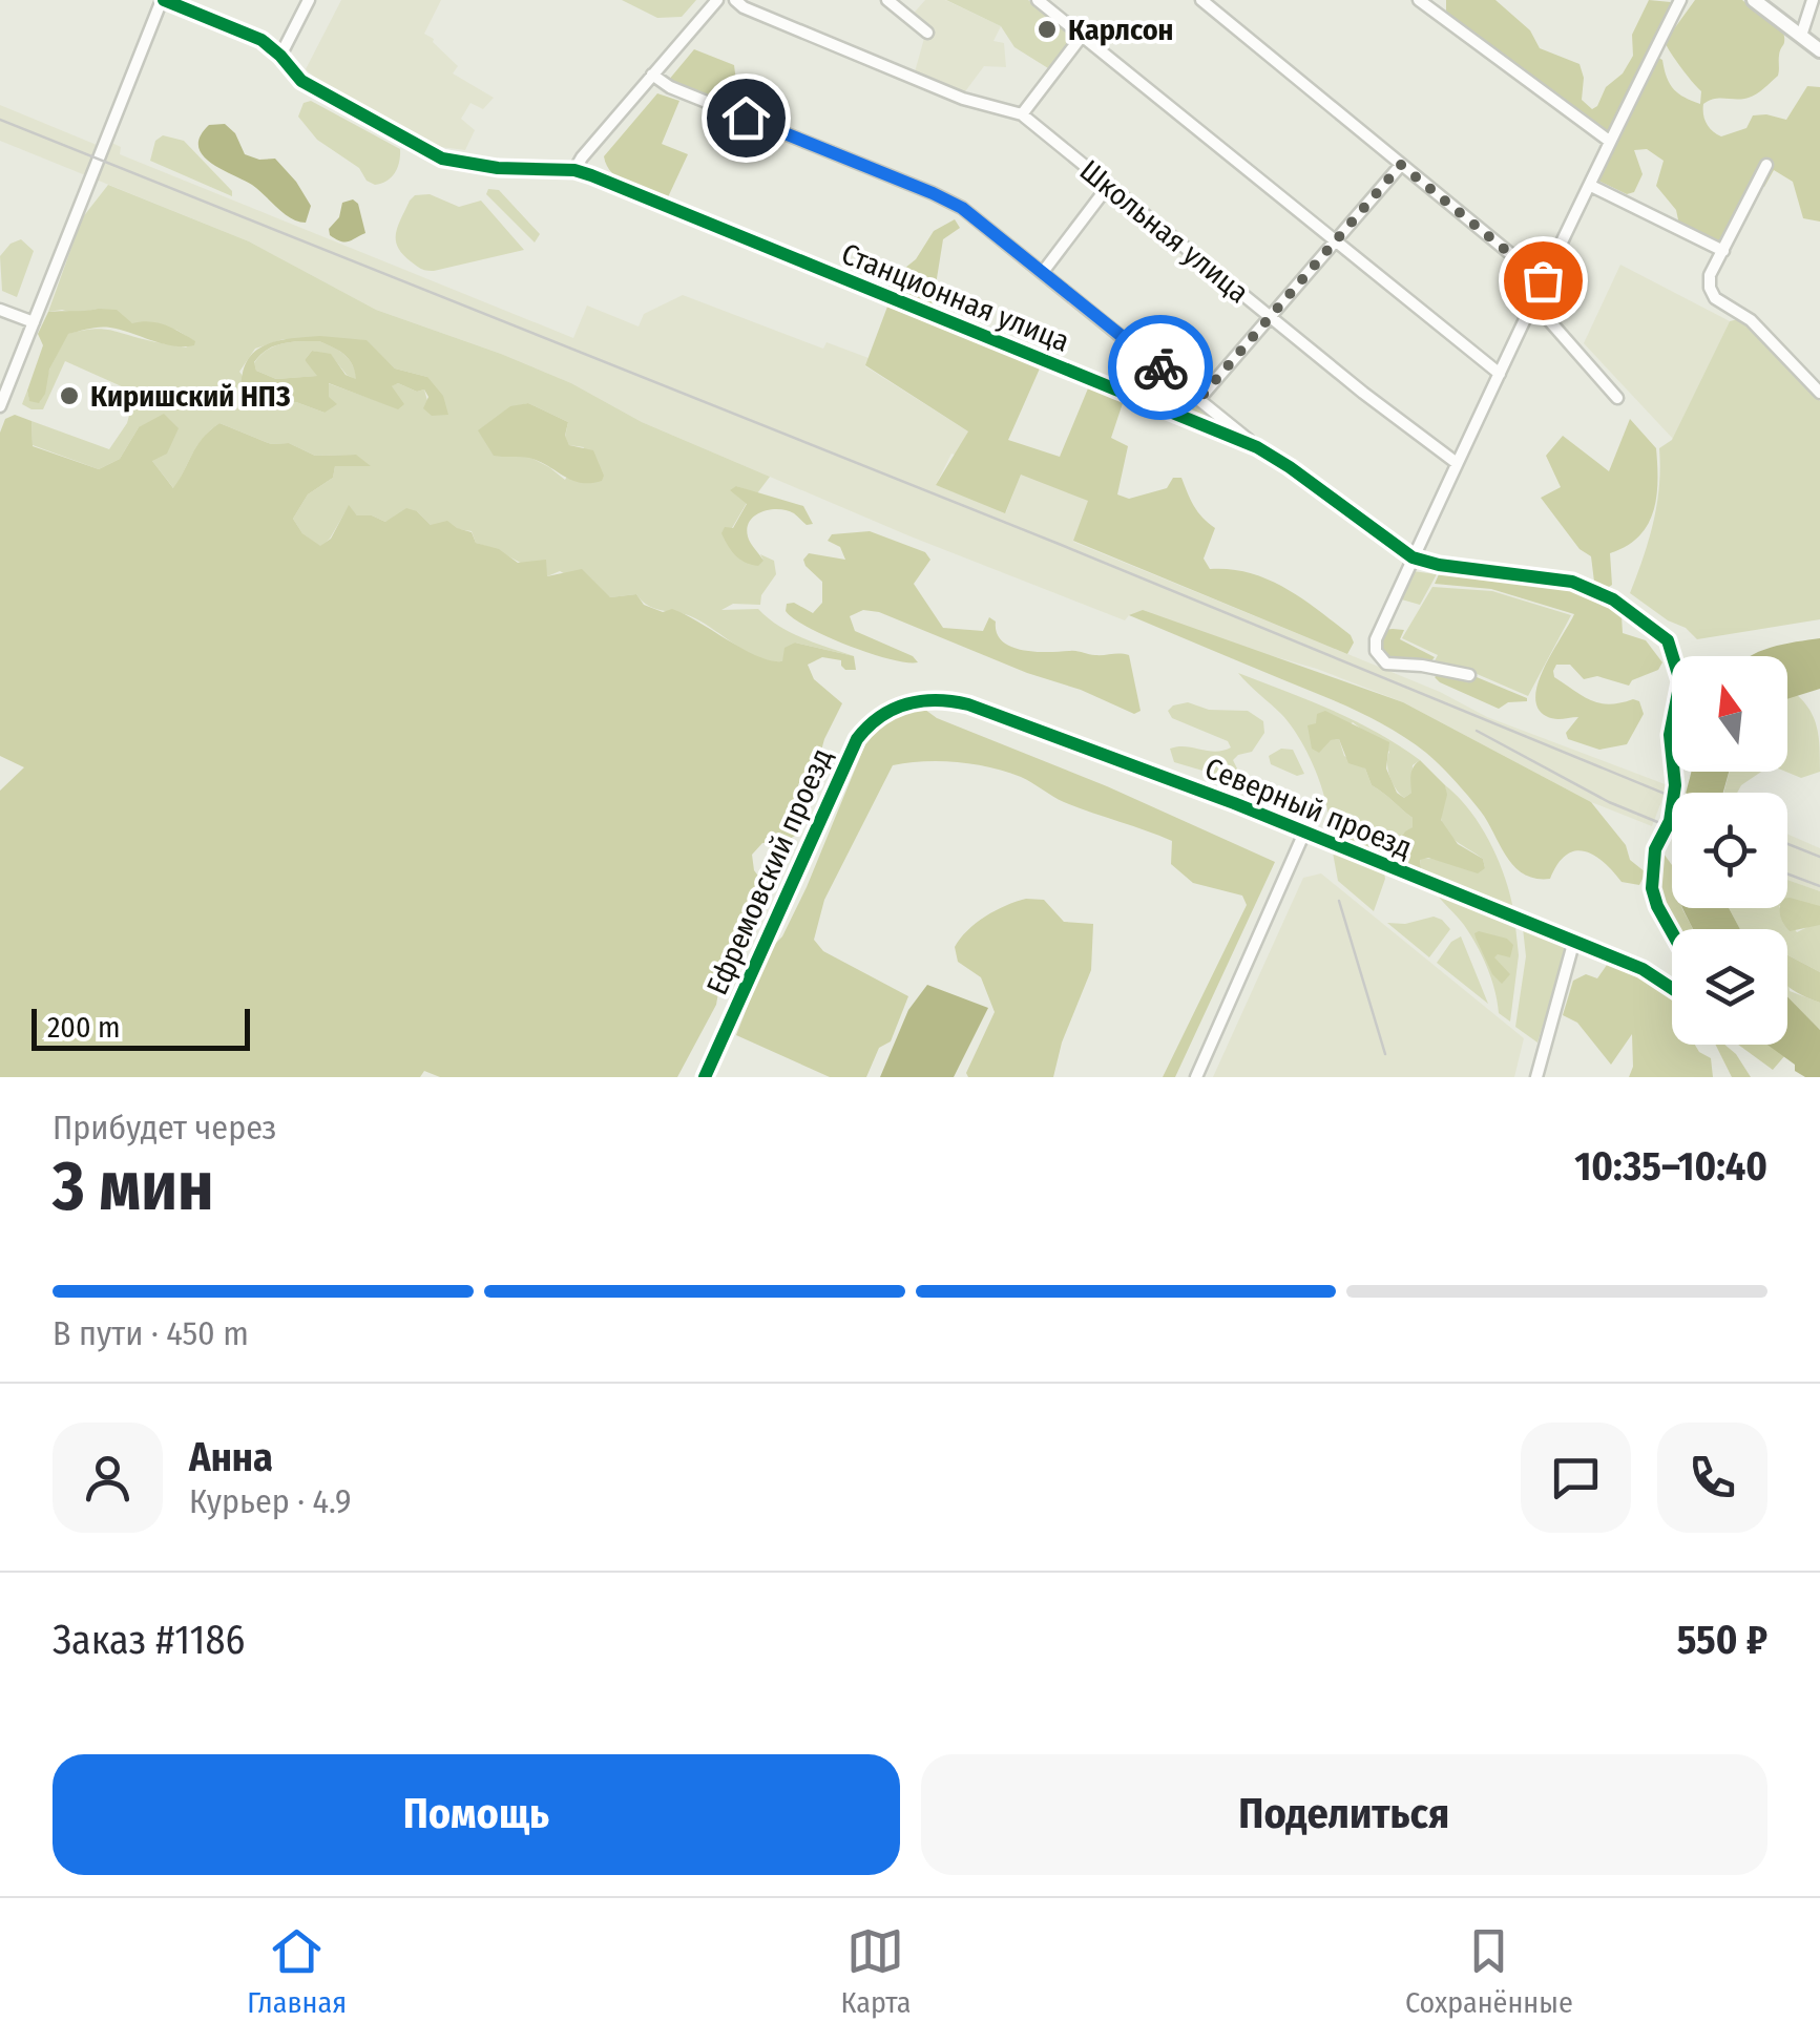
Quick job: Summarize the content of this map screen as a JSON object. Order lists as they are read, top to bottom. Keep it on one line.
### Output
{"streets":{"street":["Школьная улица","Станционная улица","Северный проезд","Ефремовский проезд"]},"crossings":[["Северный проезд","Ефремовский проезд"]],"places":["Карлсон","Киришский НПЗ"],"scale_bar":"200 m","north":"top","page":{"scale":"200 m","heading":["3 мин","Прибудет через","10:35–10:40"],"panel":["Анна","Курьер · 4.9","Заказ #1186","550 ₽"],"bar":"В пути · 450 m","buttons":["Помощь","Поделиться"],"tabs":["Главная","Карта","Сохранённые"]}}
